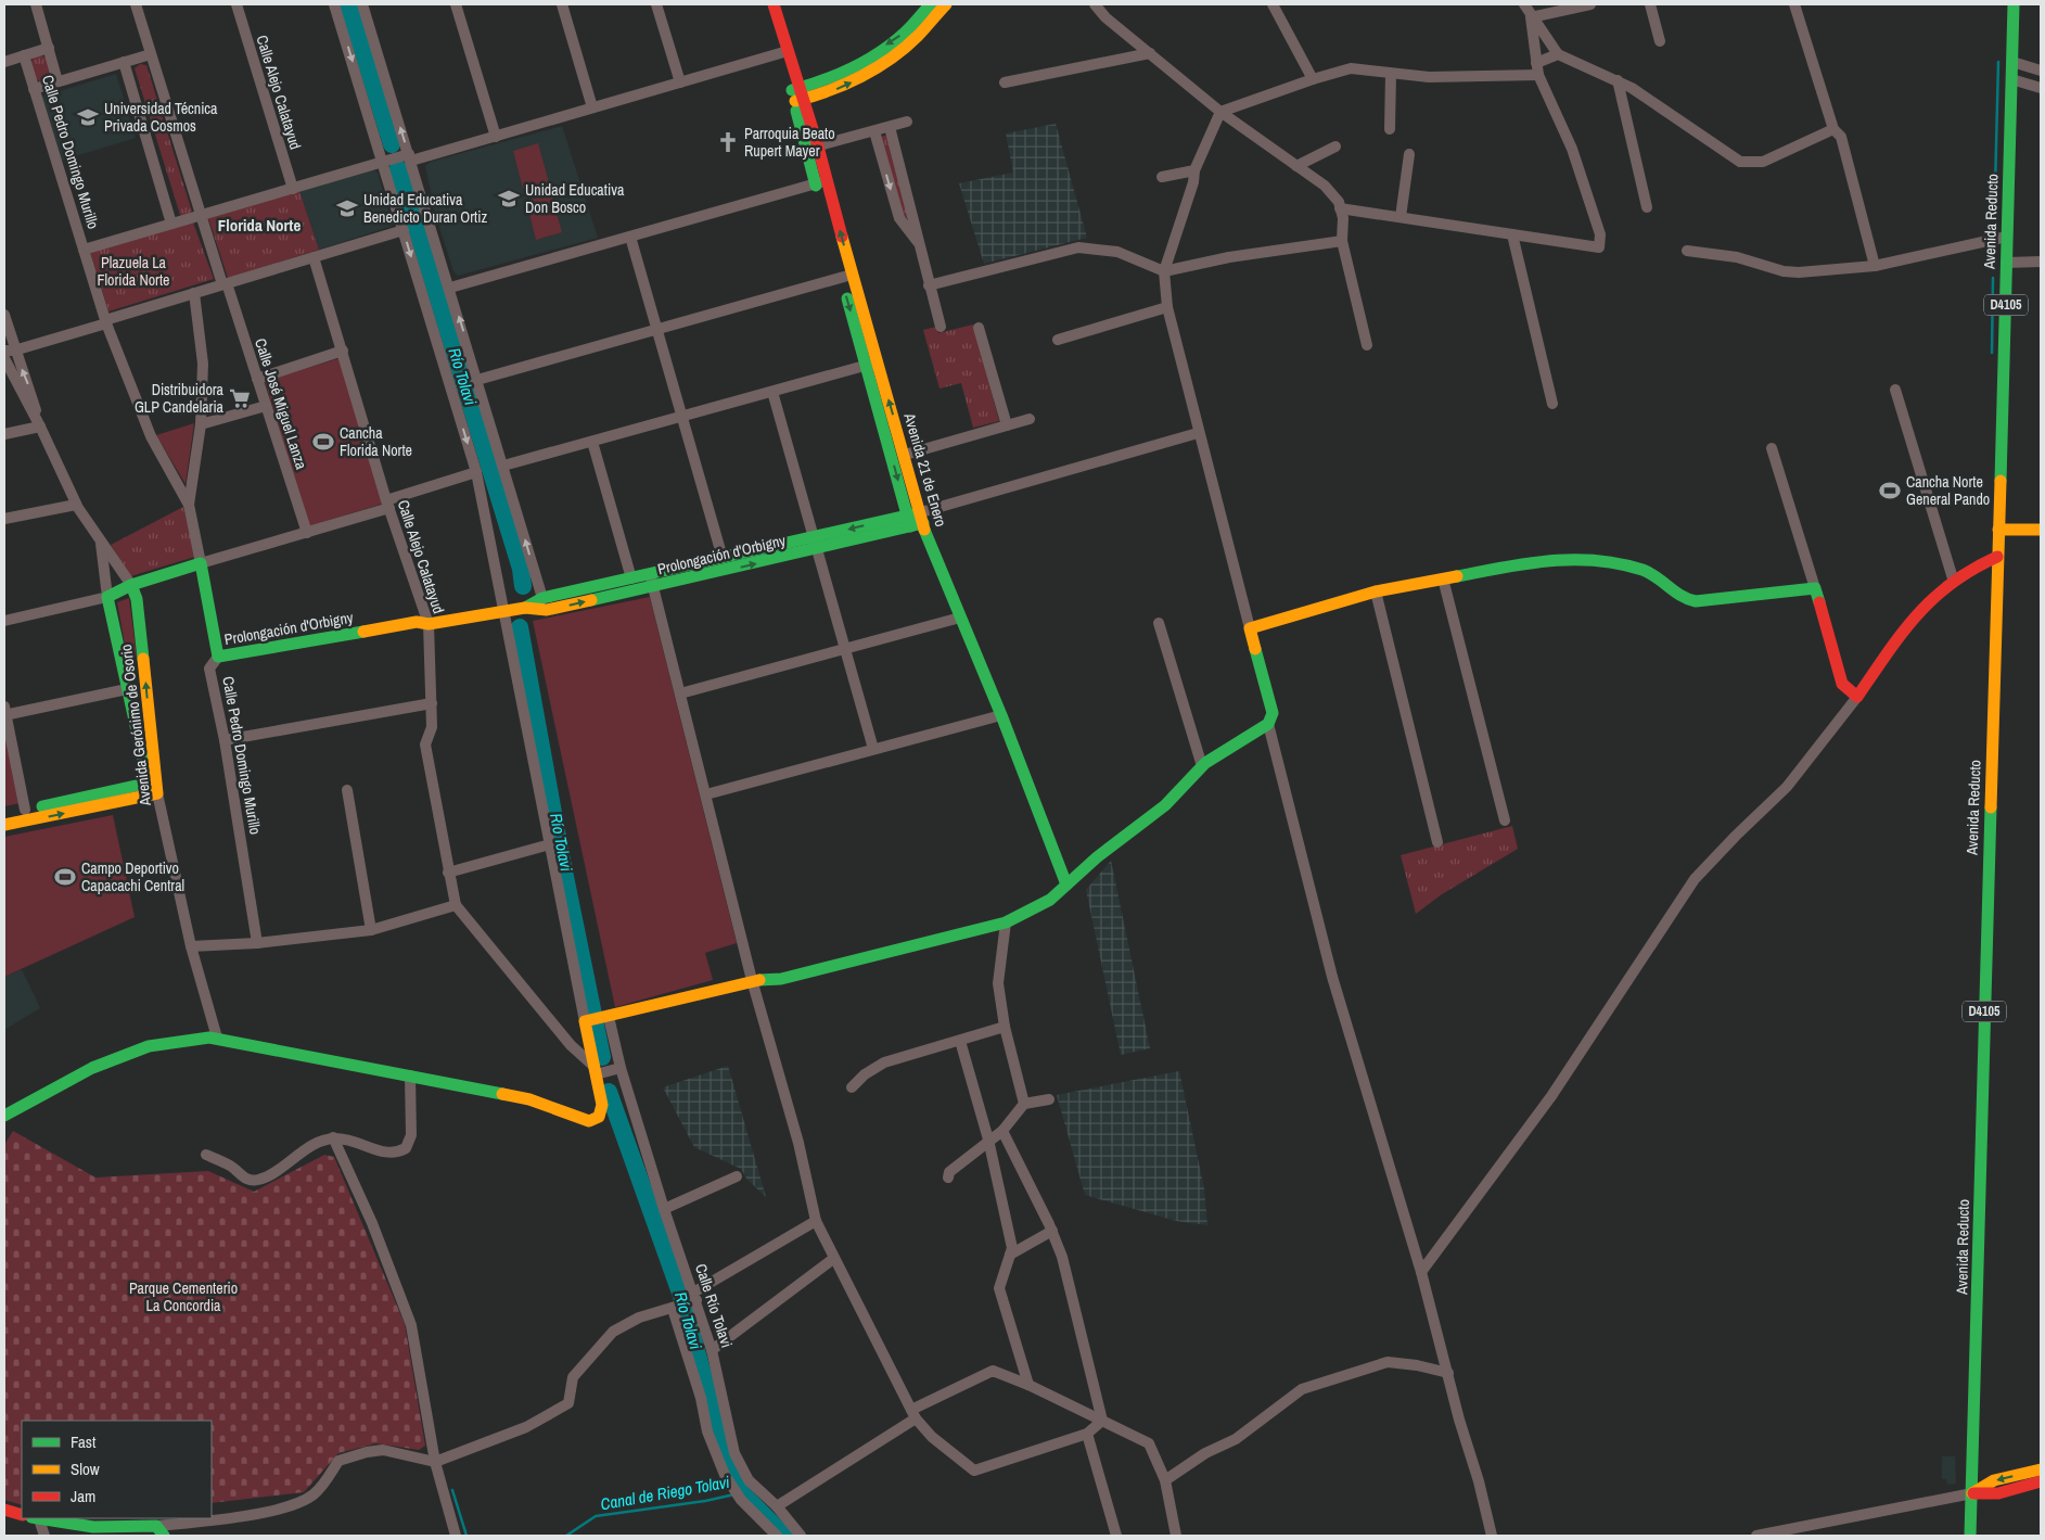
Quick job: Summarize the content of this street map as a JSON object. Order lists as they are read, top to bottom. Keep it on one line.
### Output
{"streets":{"main road":["Calle Pedro Domingo Murillo","Avenida Reducto","D4105","Avenida 21 de Enero","Prolongación d'Orbigny","Avenida Gerónimo de Osorio"],"street":["Calle Alejo Calatayud","Calle José Miguel Lanza","Calle Río Tolavi"]},"crossings":[["Calle Alejo Calatayud","Prolongación d'Orbigny"],["Calle Pedro Domingo Murillo","Prolongación d'Orbigny"],["Avenida Reducto","D4105"],["Avenida 21 de Enero","Prolongación d'Orbigny"]],"districts":["Florida Norte"],"water":["Río Tolavi","Canal de Riego Tolavi"],"parks":["Plazuela La Florida Norte","Parque Cementerio La Concordia"],"places":{"school or university":["Universidad Técnica Privada Cosmos","Unidad Educativa Don Bosco","Unidad Educativa Benedicto Duran Ortiz"],"church":["Parroquia Beato Rupert Mayer"],"supermarket":["Distribuidora GLP Candelaria"],"sports":["Cancha Florida Norte","Cancha Norte General Pando","Campo Deportivo Capacachi Central"]},"legend":["Fast","Slow","Jam"]}
